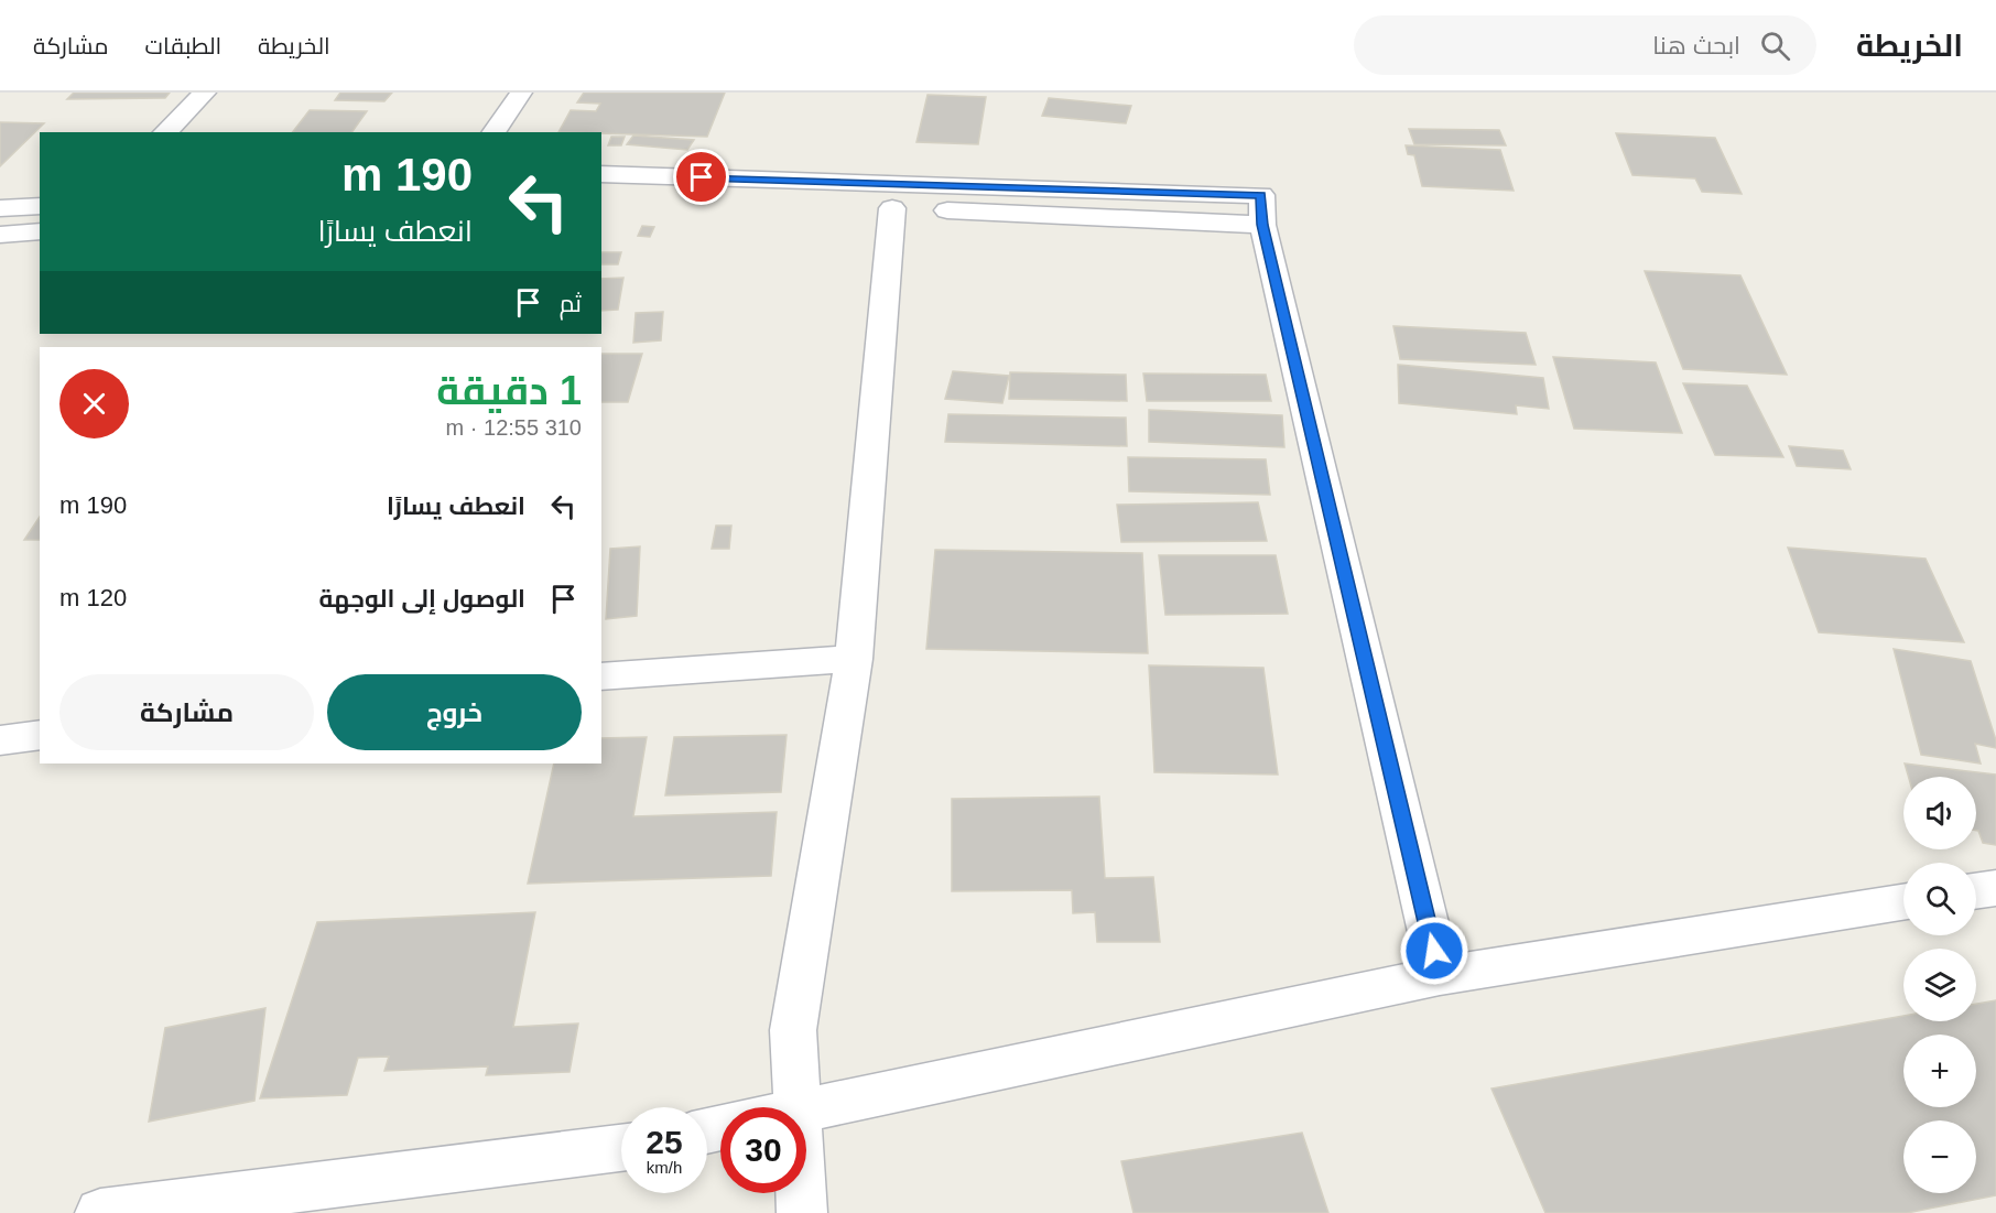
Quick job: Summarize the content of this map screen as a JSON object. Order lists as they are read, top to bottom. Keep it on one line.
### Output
{"page":{"header":"الخريطة","search":"ابحث هنا","nav":["الخريطة","الطبقات","مشاركة"],"turn":["190 m","انعطف يسارًا"],"then":"ثم","heading":["1 دقيقة","310 m · 12:55"],"list":[{"name":"انعطف يسارًا","value":"190 m"},{"name":"الوصول إلى الوجهة","value":"120 m"}],"buttons":["خروج","مشاركة"],"map_buttons":["+","−"],"speed":"25 km/h","limit":"30"}}
